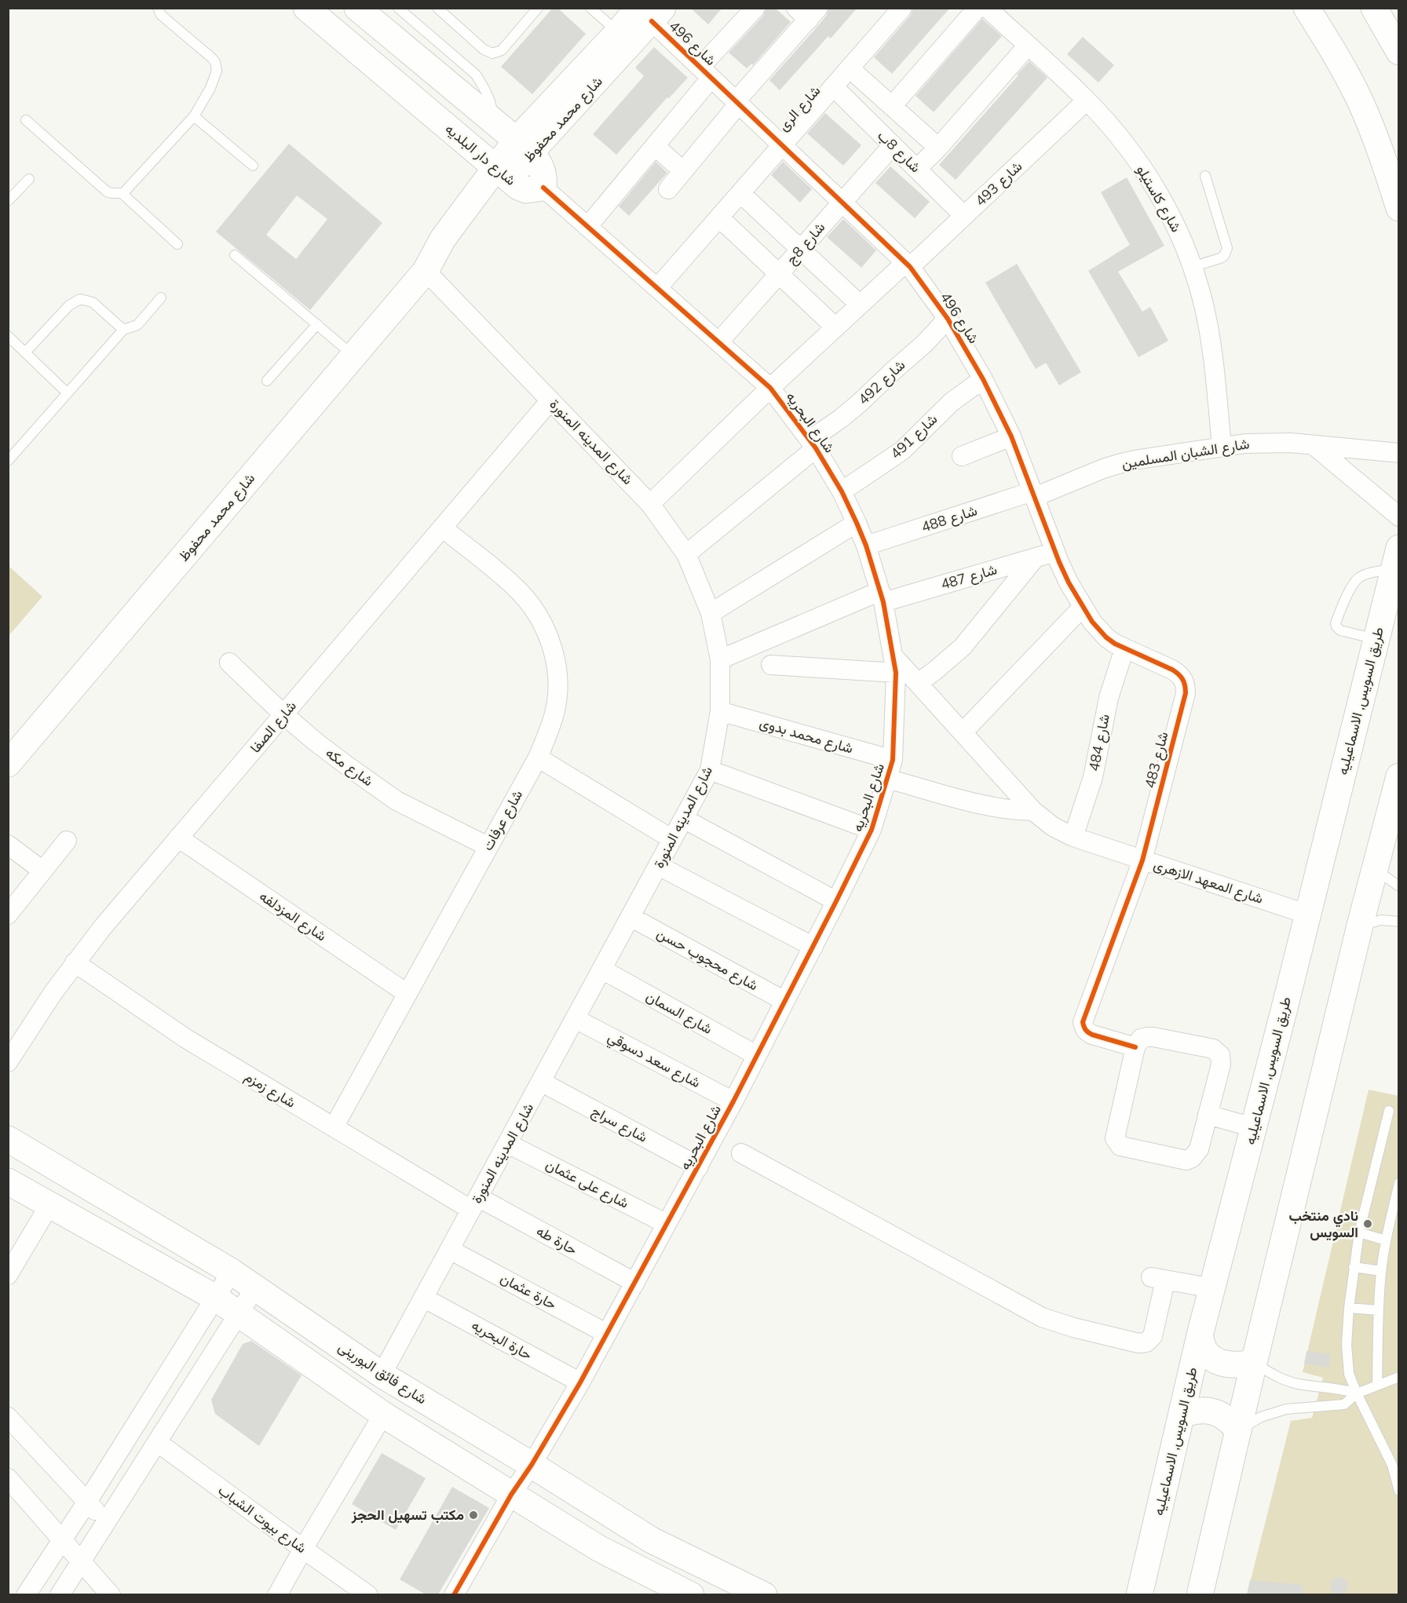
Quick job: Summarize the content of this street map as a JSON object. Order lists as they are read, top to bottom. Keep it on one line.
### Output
{"streets":{"street":["شارع 496","شارع الرى","شارع محمد محفوظ","شارع 8ب","شارع دار البلديه","شارع 493","شارع كاستيلو","شارع 8ج","شارع 492","شارع البحريه","شارع 491","شارع المدينه المنورة","شارع الشبان المسلمين","شارع 488","شارع 487","طريق السويس, الاسماعيليه","شارع الصفا","شارع محمد بدوى","شارع 484","شارع 483","شارع مكه","شارع عرفات","شارع المعهد الازهرى","شارع المزدلفه","شارع محجوب حسن","شارع السمان","شارع سعد دسوقي","شارع زمزم","شارع سراج","شارع على عثمان","حارة طه","حارة عثمان","حارة البحريه","شارع فائق البورينى","شارع بيوت الشباب"]},"crossings":[["شارع 496","شارع الرى"],["شارع 496","شارع محمد محفوظ"],["شارع 496","شارع 493"],["شارع 496","شارع 8ج"],["شارع 496","شارع 492"],["شارع 496","شارع 491"],["شارع 496","شارع الشبان المسلمين"],["شارع 496","شارع 488"],["شارع 496","شارع 487"],["شارع 496","شارع 484"],["شارع 496","شارع 483"],["شارع الرى","شارع 8ب"],["شارع الرى","شارع البحريه"],["شارع محمد محفوظ","شارع دار البلديه"],["شارع محمد محفوظ","شارع المدينه المنورة"],["شارع 8ب","شارع 493"],["شارع 8ب","شارع 8ج"],["شارع دار البلديه","شارع البحريه"],["شارع 493","شارع كاستيلو"],["شارع 493","شارع البحريه"],["شارع 493","شارع المدينه المنورة"],["شارع كاستيلو","شارع الشبان المسلمين"],["شارع 8ج","شارع البحريه"],["شارع 492","شارع البحريه"],["شارع 492","شارع المدينه المنورة"],["شارع البحريه","شارع 491"],["شارع البحريه","شارع 488"],["شارع البحريه","شارع 487"],["شارع البحريه","شارع محمد بدوى"],["شارع البحريه","شارع المعهد الازهرى"],["شارع البحريه","شارع محجوب حسن"],["شارع البحريه","شارع السمان"],["شارع البحريه","شارع سعد دسوقي"],["شارع البحريه","شارع سراج"],["شارع البحريه","شارع على عثمان"],["شارع البحريه","حارة طه"],["شارع البحريه","حارة عثمان"],["شارع البحريه","حارة البحريه"],["شارع البحريه","شارع فائق البورينى"],["شارع المدينه المنورة","شارع 487"],["شارع المدينه المنورة","شارع الصفا"],["شارع المدينه المنورة","شارع محمد بدوى"],["شارع المدينه المنورة","شارع محجوب حسن"],["شارع المدينه المنورة","شارع السمان"],["شارع المدينه المنورة","شارع سعد دسوقي"],["شارع المدينه المنورة","شارع زمزم"],["شارع المدينه المنورة","شارع سراج"],["شارع المدينه المنورة","شارع على عثمان"],["شارع المدينه المنورة","حارة طه"],["شارع المدينه المنورة","حارة عثمان"],["شارع المدينه المنورة","حارة البحريه"],["شارع المدينه المنورة","شارع فائق البورينى"],["شارع الشبان المسلمين","شارع 488"],["طريق السويس, الاسماعيليه","شارع المعهد الازهرى"],["شارع الصفا","شارع مكه"],["شارع الصفا","شارع عرفات"],["شارع الصفا","شارع المزدلفه"],["شارع الصفا","شارع زمزم"],["شارع 484","شارع المعهد الازهرى"],["شارع 483","شارع المعهد الازهرى"],["شارع مكه","شارع عرفات"],["شارع عرفات","شارع المزدلفه"],["شارع عرفات","شارع زمزم"],["شارع زمزم","حارة طه"]],"places":["نادي منتخب السويس","مكتب تسهيل الحجز"]}
